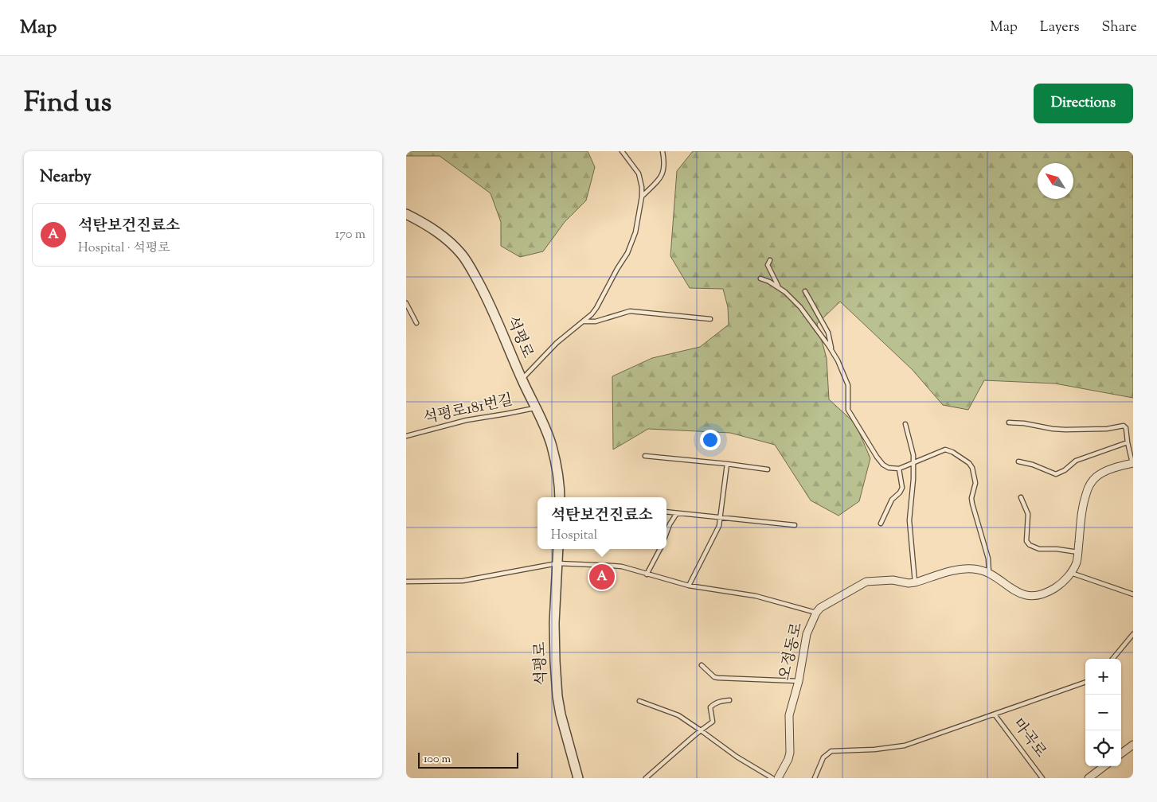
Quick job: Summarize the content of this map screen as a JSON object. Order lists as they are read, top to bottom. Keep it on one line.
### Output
{"streets":{"street":["석평로","오정동로"],"lane":["석평로181번길","마곡로"]},"crossings":[["석평로","석평로181번길"]],"scale_bar":"100 m","north":"top left","page":{"header":"Map","nav":["Map","Layers","Share"],"title":"Find us","buttons":"Directions","heading":"Nearby","list":[{"mark":"A","name":"석탄보건진료소","note":"Hospital · 석평로","value":"170 m"}],"popup":["석탄보건진료소","Hospital"],"pins":"A","map_buttons":["+","−"],"scale":"100 m"}}
